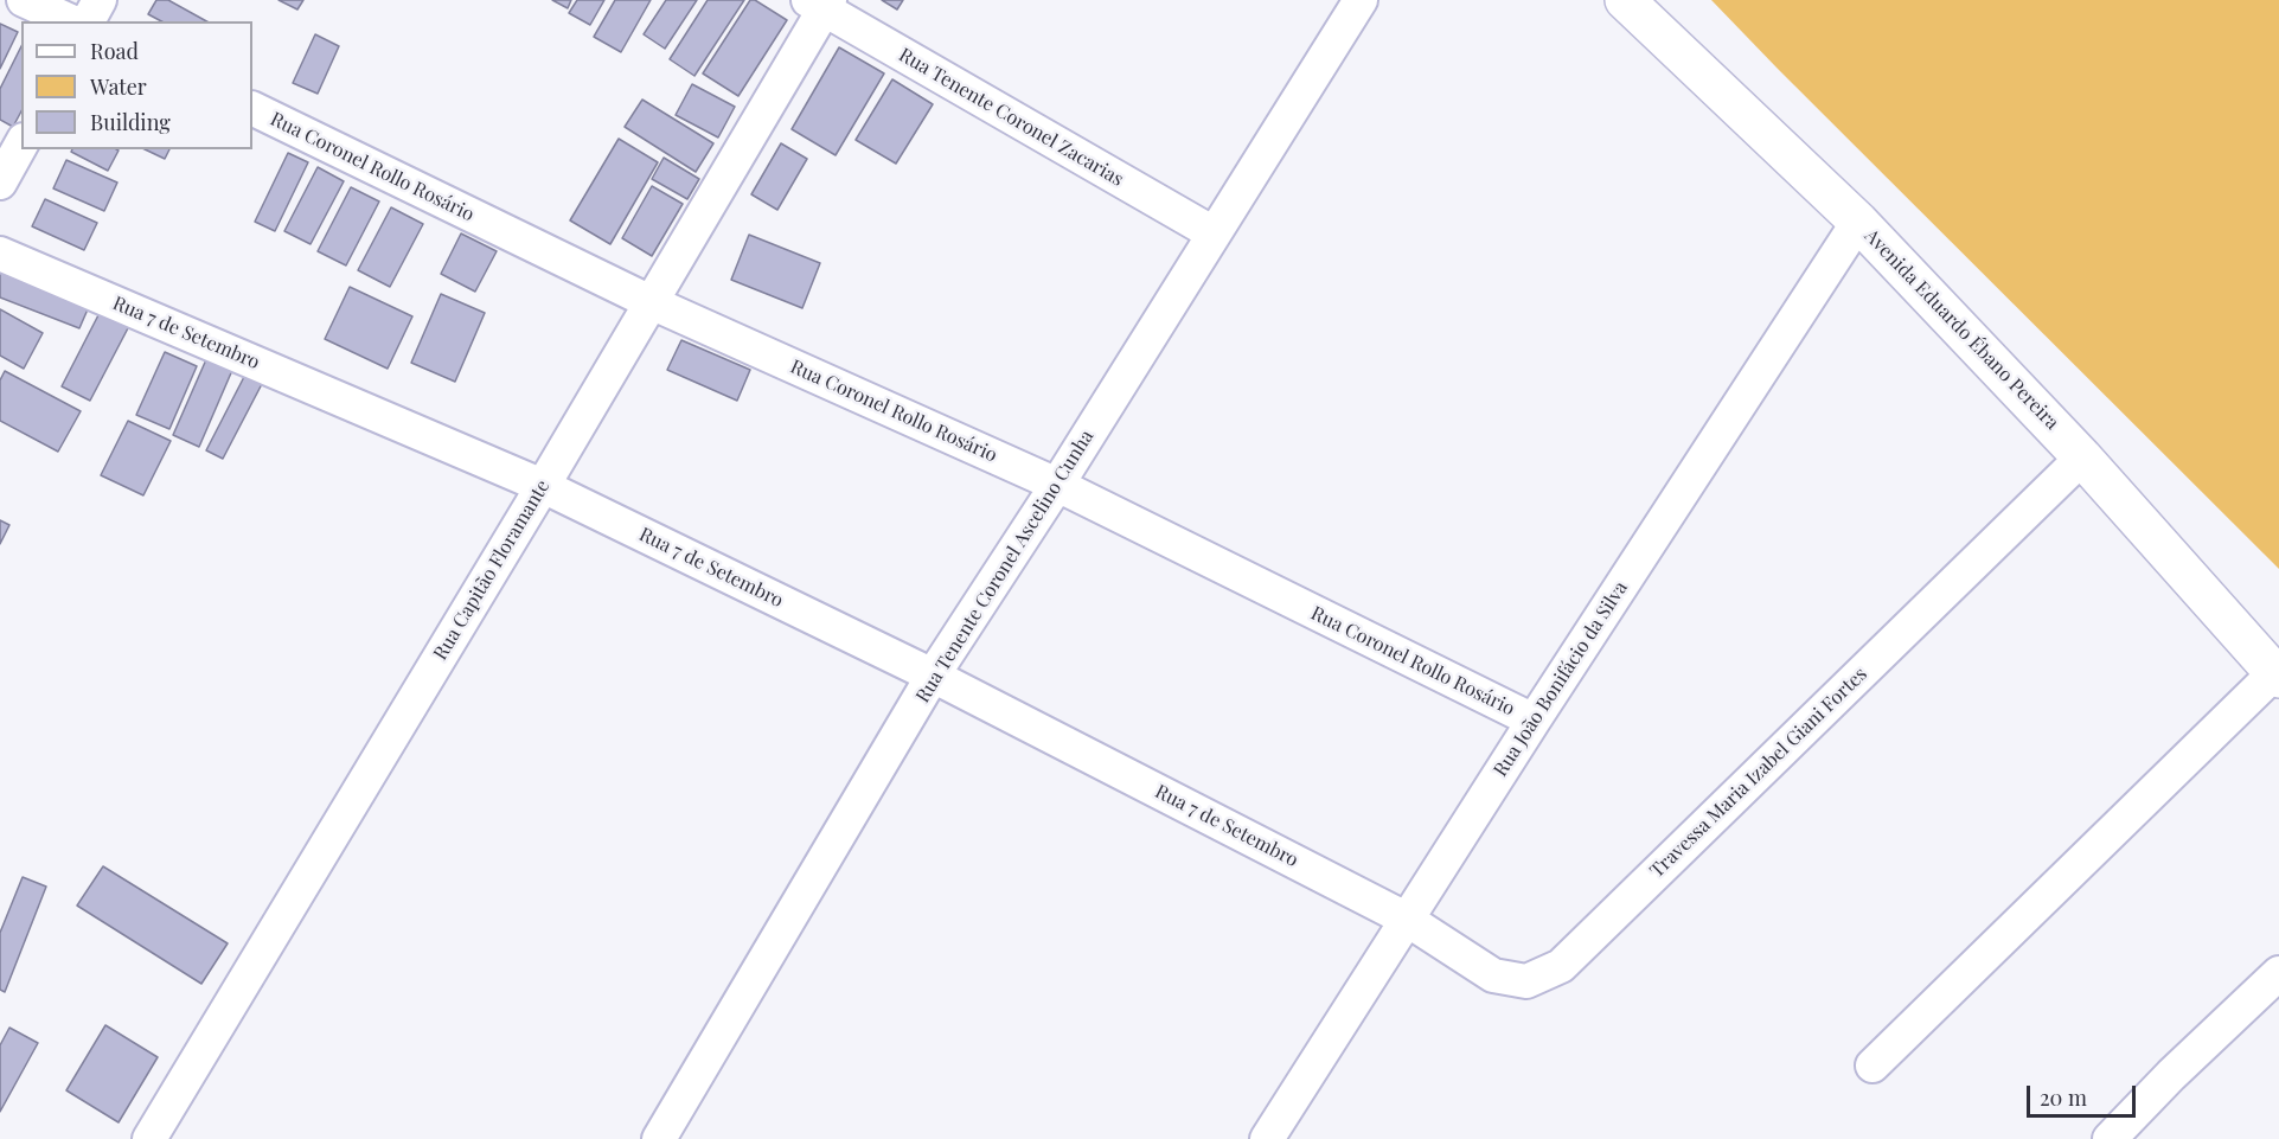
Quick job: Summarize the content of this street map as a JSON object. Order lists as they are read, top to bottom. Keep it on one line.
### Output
{"streets":{"main road":["Avenida Eduardo Ébano Pereira"],"street":["Rua Tenente Coronel Zacarias","Rua Coronel Rollo Rosário","Rua 7 de Setembro","Rua Tenente Coronel Ascelino Cunha","Rua Capitão Floramante","Rua João Bonifácio da Silva","Travessa Maria Izabel Giani Fortes"]},"crossings":[["Rua Tenente Coronel Zacarias","Rua Tenente Coronel Ascelino Cunha"],["Rua Tenente Coronel Zacarias","Rua Capitão Floramante"],["Rua Coronel Rollo Rosário","Rua Tenente Coronel Ascelino Cunha"],["Rua Coronel Rollo Rosário","Rua Capitão Floramante"],["Rua Coronel Rollo Rosário","Rua João Bonifácio da Silva"],["Avenida Eduardo Ébano Pereira","Rua João Bonifácio da Silva"],["Avenida Eduardo Ébano Pereira","Travessa Maria Izabel Giani Fortes"],["Rua 7 de Setembro","Rua Tenente Coronel Ascelino Cunha"],["Rua 7 de Setembro","Rua Capitão Floramante"],["Rua 7 de Setembro","Rua João Bonifácio da Silva"],["Rua 7 de Setembro","Travessa Maria Izabel Giani Fortes"],["Rua João Bonifácio da Silva","Travessa Maria Izabel Giani Fortes"]],"legend":["Road","Water","Building"],"scale_bar":"20 m"}
